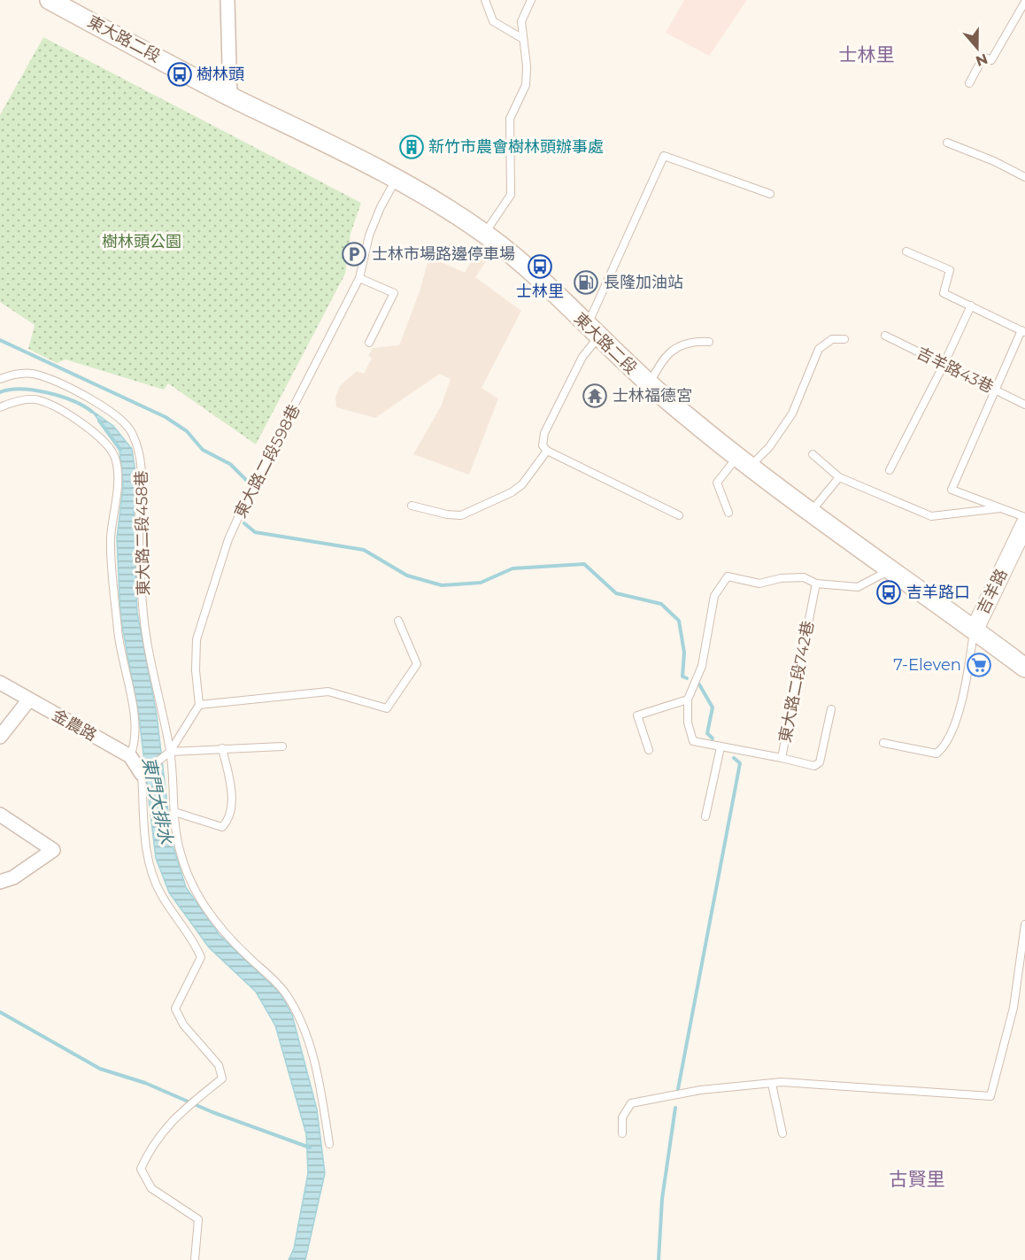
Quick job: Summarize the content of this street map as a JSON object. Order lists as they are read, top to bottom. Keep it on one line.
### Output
{"streets":{"main road":["東大路二段"],"street":["吉羊路","金農路"],"lane":["吉羊路43巷","東大路二段598巷","東大路二段458巷","東大路二段742巷"]},"crossings":[["東大路二段","東大路二段598巷"],["東大路二段","吉羊路"]],"districts":["士林里","古賢里"],"water":["東門大排水"],"parks":["樹林頭公園"],"places":{"bus stop":["樹林頭","士林里","吉羊路口"],"building":["新竹市農會樹林頭辦事處"],"parking":["士林市場路邊停車場"],"fuel station":["長隆加油站"],"temple":["士林福德宮"],"supermarket":["7-Eleven"]},"north":"bottom"}
